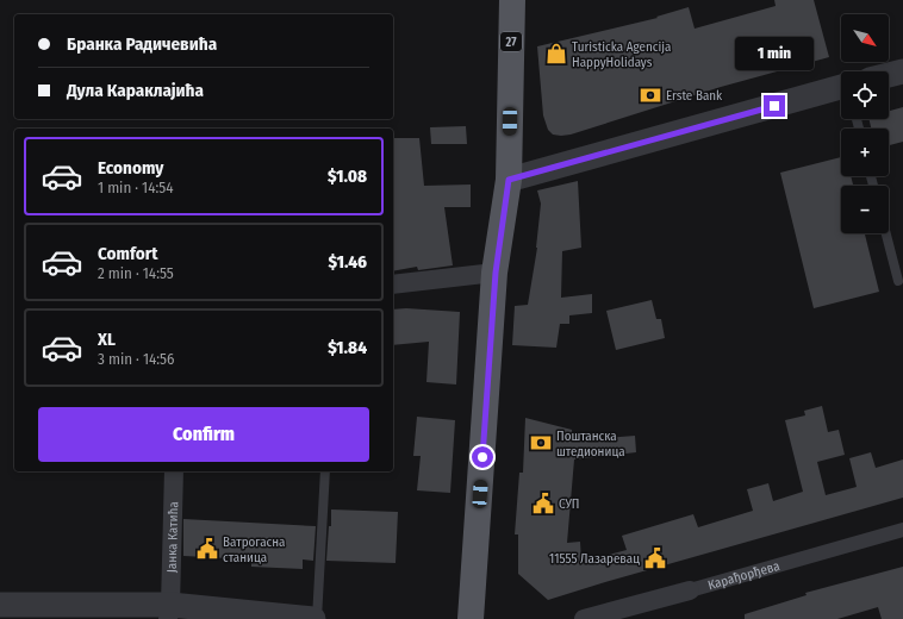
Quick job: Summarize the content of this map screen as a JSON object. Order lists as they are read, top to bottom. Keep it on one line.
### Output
{"streets":{"main road":["27"],"street":["Јанка Катића","Карађорђева"]},"places":{"shop":["Turisticka Agencija HappyHolidays"],"bank":["Erste Bank","Поштанска штедионица"],"public building":["СУП","Ватрогасна станица","11555 Лазаревац"]},"north":"bottom right","page":{"map_buttons":["+","−"],"banner":["Бранка Радичевића","Дула Караклајића"],"bubble":"1 min","list":[{"name":"Economy","note":"1 min · 14:54","value":"$1.08"},{"name":"Comfort","note":"2 min · 14:55","value":"$1.46"},{"name":"XL","note":"3 min · 14:56","value":"$1.84"}],"buttons":"Confirm"}}
